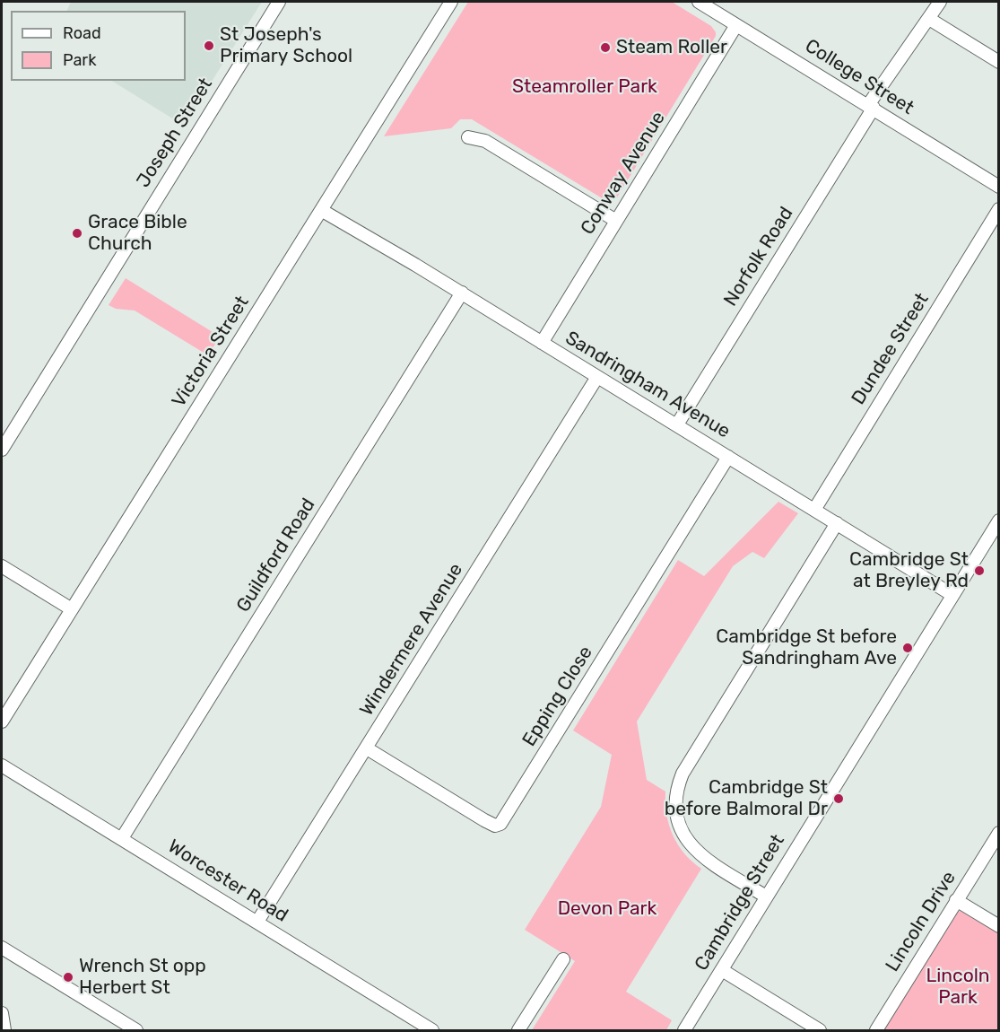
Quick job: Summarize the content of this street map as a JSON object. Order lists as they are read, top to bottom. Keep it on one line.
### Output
{"streets":{"street":["College Street","Joseph Street","Conway Avenue","Norfolk Road","Dundee Street","Victoria Street","Sandringham Avenue","Guildford Road","Windermere Avenue","Epping Close","Worcester Road","Cambridge Street","Lincoln Drive"]},"crossings":[["College Street","Conway Avenue"],["College Street","Norfolk Road"],["Conway Avenue","Sandringham Avenue"],["Norfolk Road","Sandringham Avenue"],["Dundee Street","Sandringham Avenue"],["Victoria Street","Sandringham Avenue"],["Sandringham Avenue","Guildford Road"],["Sandringham Avenue","Windermere Avenue"],["Sandringham Avenue","Epping Close"],["Sandringham Avenue","Cambridge Street"],["Guildford Road","Worcester Road"],["Windermere Avenue","Epping Close"],["Windermere Avenue","Worcester Road"]],"parks":["Steamroller Park","Devon Park","Lincoln Park"],"places":["St Joseph's Primary School","Steam Roller","Grace Bible Church","Cambridge St at Breyley Rd","Cambridge St before Sandringham Ave","Cambridge St before Balmoral Dr","Wrench St opp Herbert St"],"legend":["Road","Park"]}
